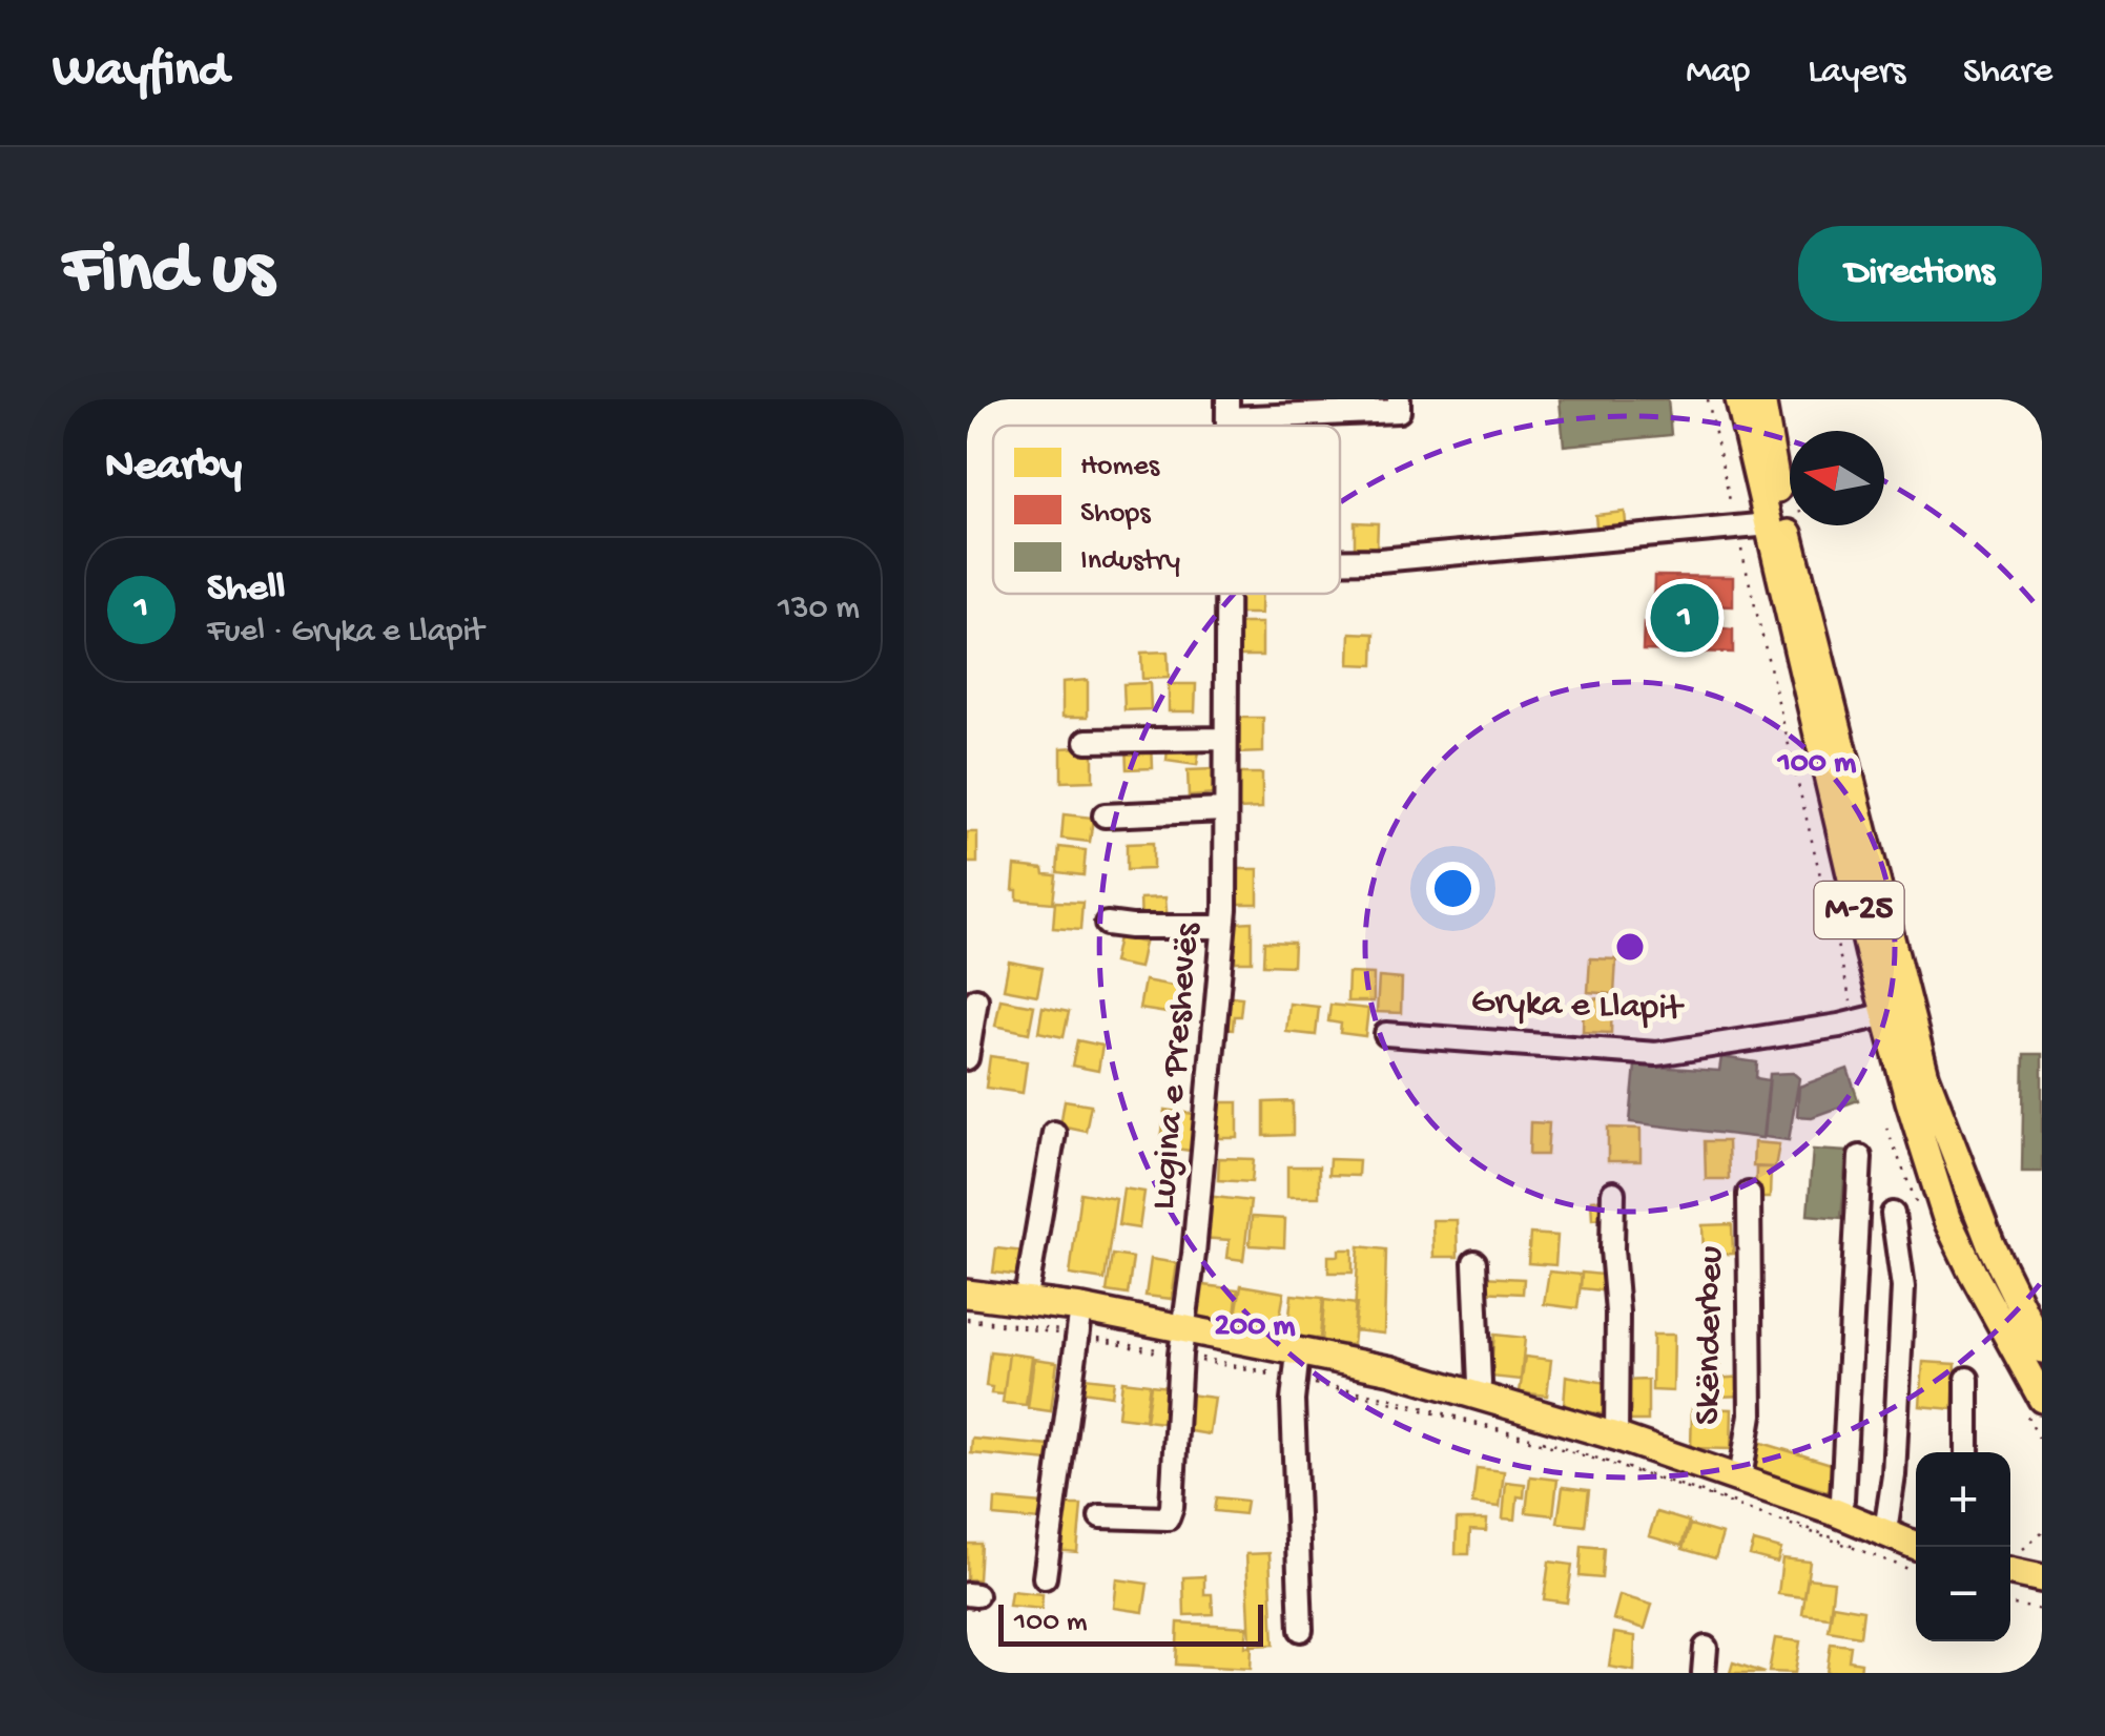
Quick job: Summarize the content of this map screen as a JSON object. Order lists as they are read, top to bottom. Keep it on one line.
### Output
{"streets":{"main road":["M-25","Skënderbeu"],"street":["Gryka e Llapit","Lugina e Preshevës"]},"crossings":[["M-25","Gryka e Llapit"],["Lugina e Preshevës","Skënderbeu"]],"legend":["Homes","Shops","Industry"],"scale_bar":"100 m","north":"left","page":{"header":"Wayfind","nav":["Map","Layers","Share"],"buttons":"Directions","title":"Find us","heading":"Nearby","list":[{"mark":"1","name":"Shell","note":"Fuel · Gryka e Llapit","value":"130 m"}],"pins":"1","map_buttons":["+","−"],"scale":"100 m"},"rings":["100 m","200 m"]}
